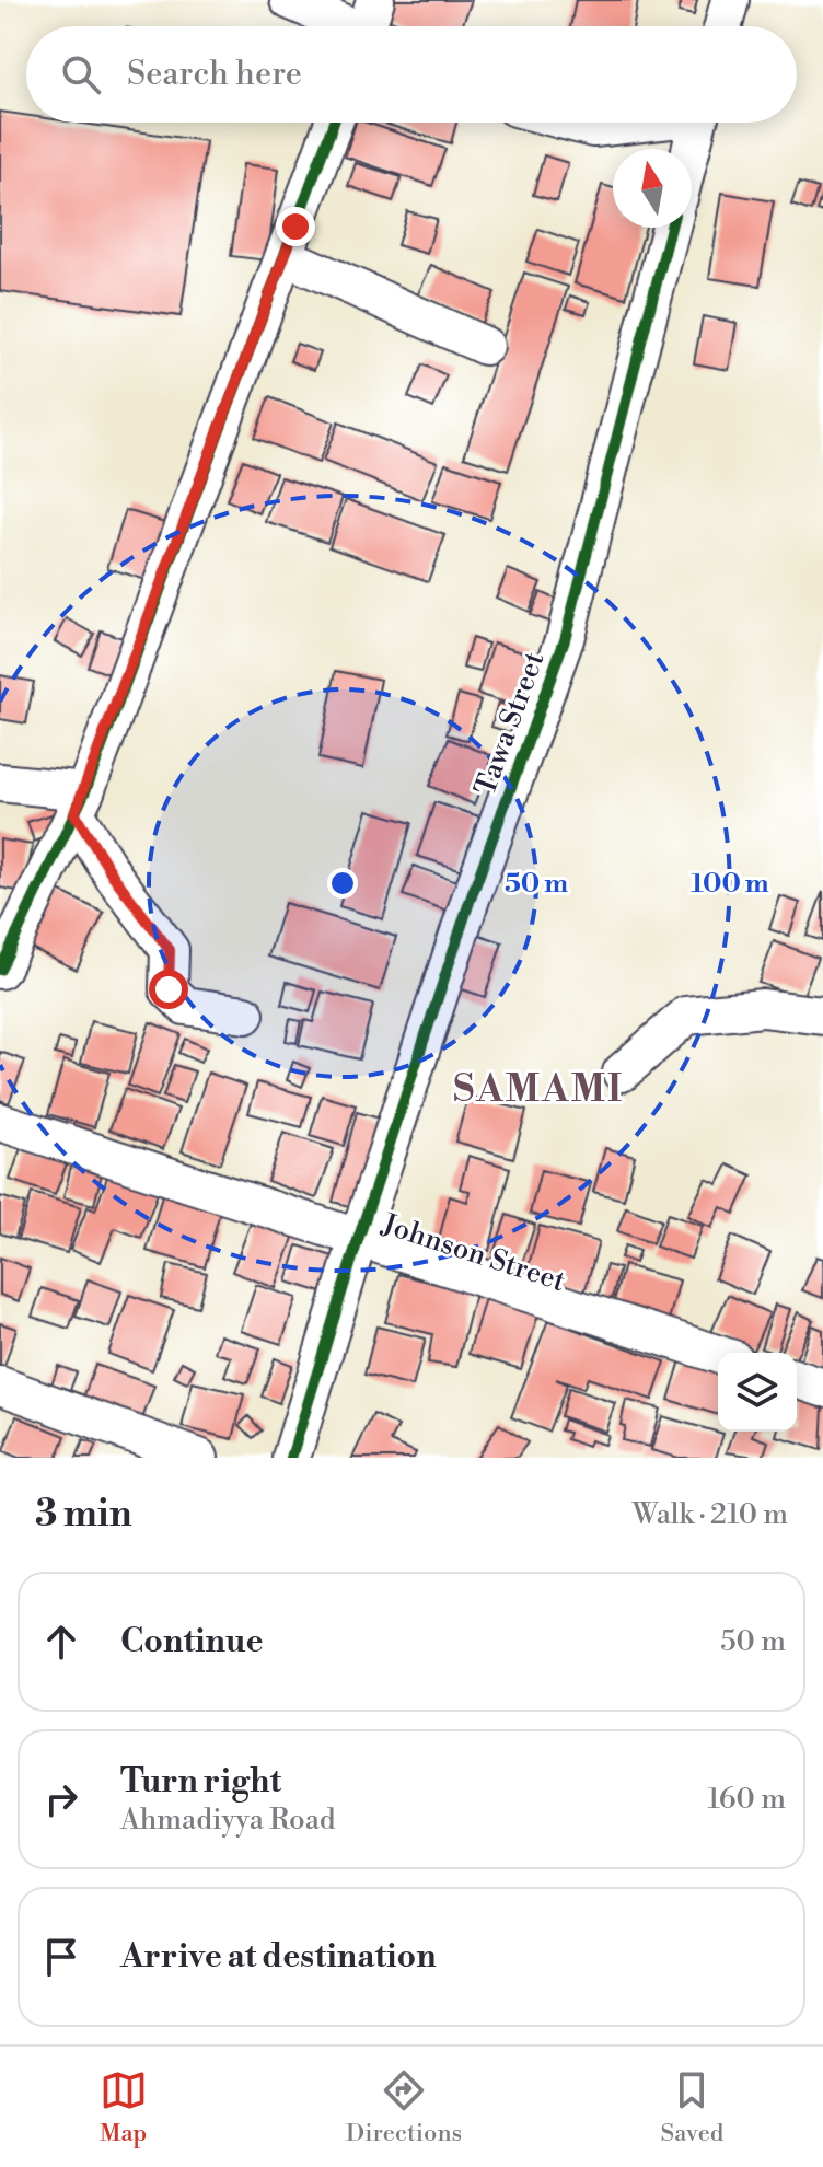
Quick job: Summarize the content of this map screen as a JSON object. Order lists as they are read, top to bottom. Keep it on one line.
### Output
{"streets":{"street":["Tawa Street","Johnson Street"]},"crossings":[["Tawa Street","Johnson Street"]],"districts":["SAMAMI"],"north":"top","page":{"search":"Search here","heading":["3 min","Walk · 210 m"],"list":[["Continue","50 m"],["Turn right","Ahmadiyya Road","160 m"],"Arrive at destination"],"nav":["Map","Directions","Saved"]},"rings":["50 m","100 m"]}
